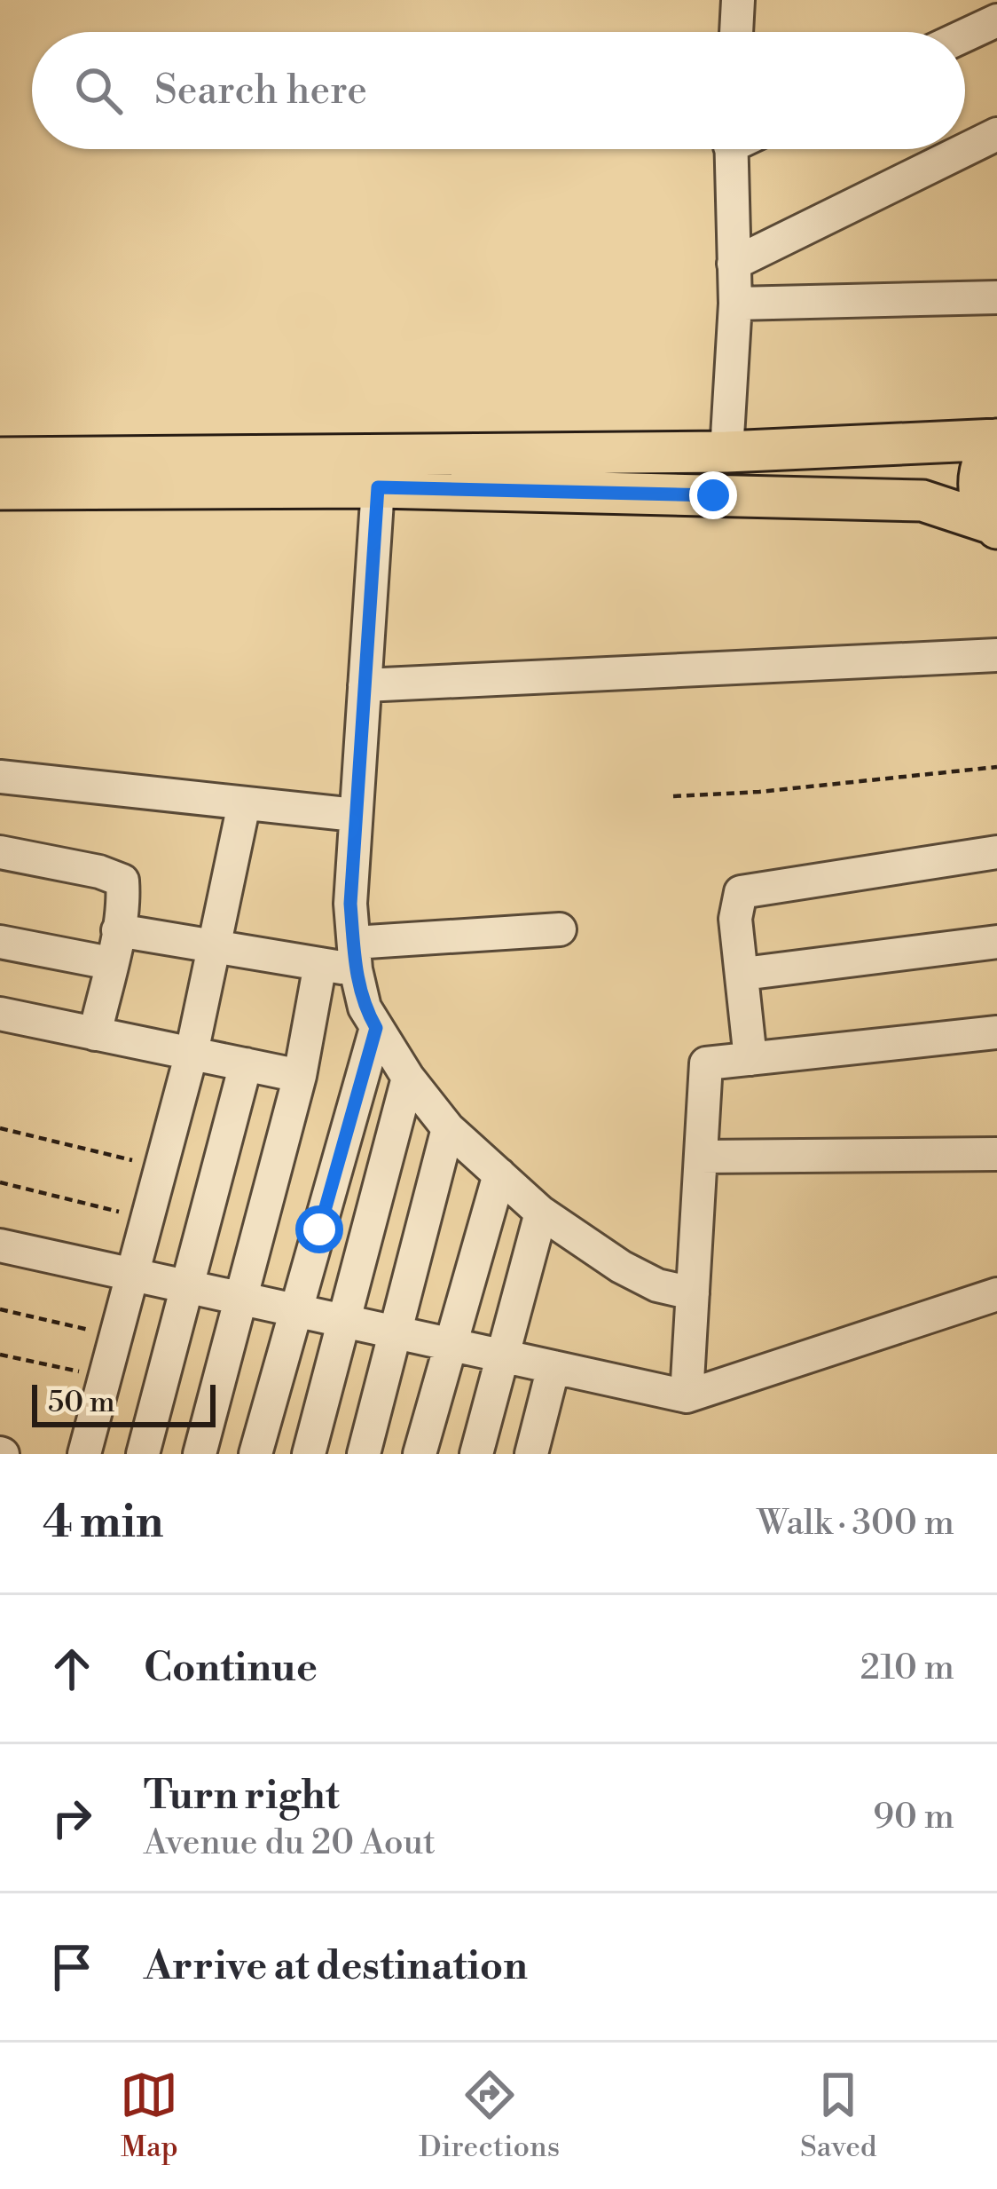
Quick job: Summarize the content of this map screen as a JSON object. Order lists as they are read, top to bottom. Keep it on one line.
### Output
{"scale_bar":"50 m","page":{"search":"Search here","scale":"50 m","heading":["4 min","Walk · 300 m"],"list":[["Continue","210 m"],["Turn right","Avenue du 20 Aout","90 m"],"Arrive at destination"],"nav":["Map","Directions","Saved"]}}
